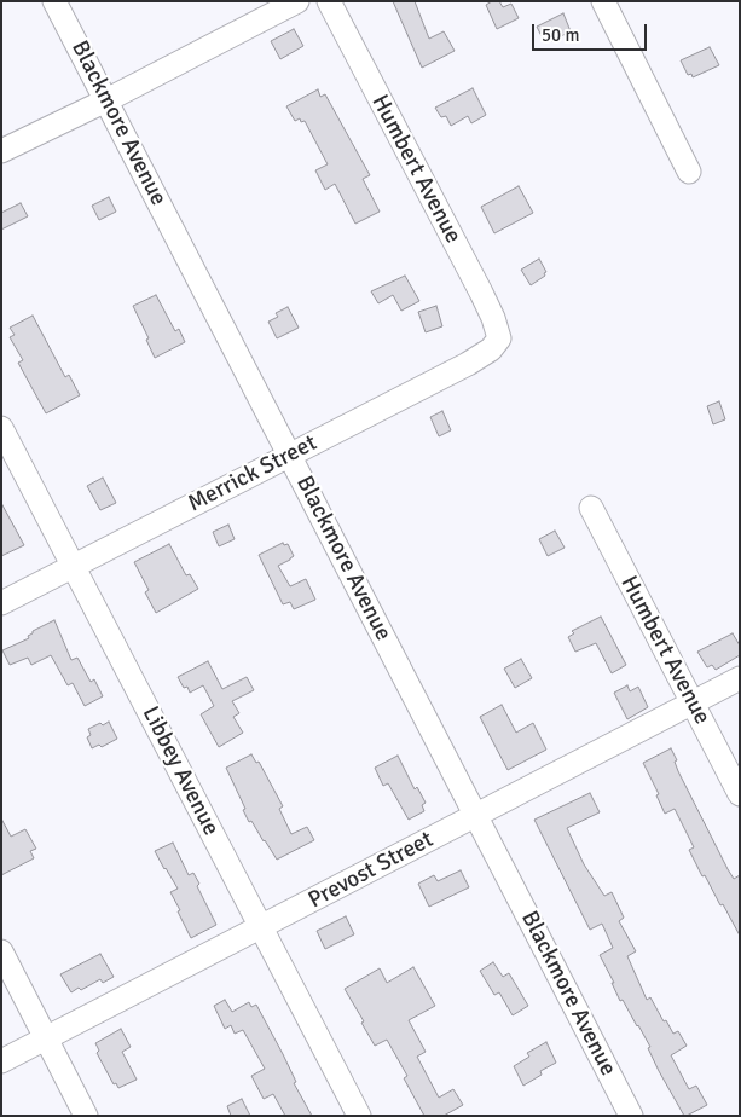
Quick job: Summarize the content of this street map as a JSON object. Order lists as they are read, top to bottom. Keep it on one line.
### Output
{"streets":{"street":["Blackmore Avenue","Humbert Avenue","Merrick Street","Libbey Avenue","Prevost Street"]},"crossings":[["Blackmore Avenue","Merrick Street"],["Blackmore Avenue","Prevost Street"],["Humbert Avenue","Merrick Street"],["Humbert Avenue","Prevost Street"],["Merrick Street","Libbey Avenue"],["Libbey Avenue","Prevost Street"]],"scale_bar":"50 m"}
